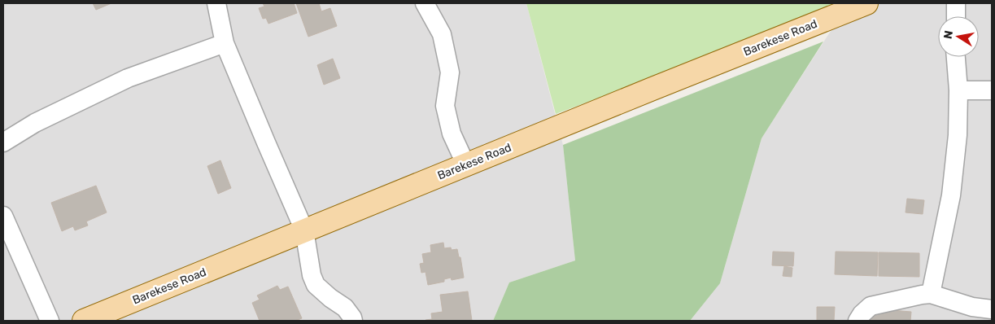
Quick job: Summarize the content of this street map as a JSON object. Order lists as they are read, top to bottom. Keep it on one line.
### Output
{"streets":{"main road":["Barekese Road"]},"north":"left"}
